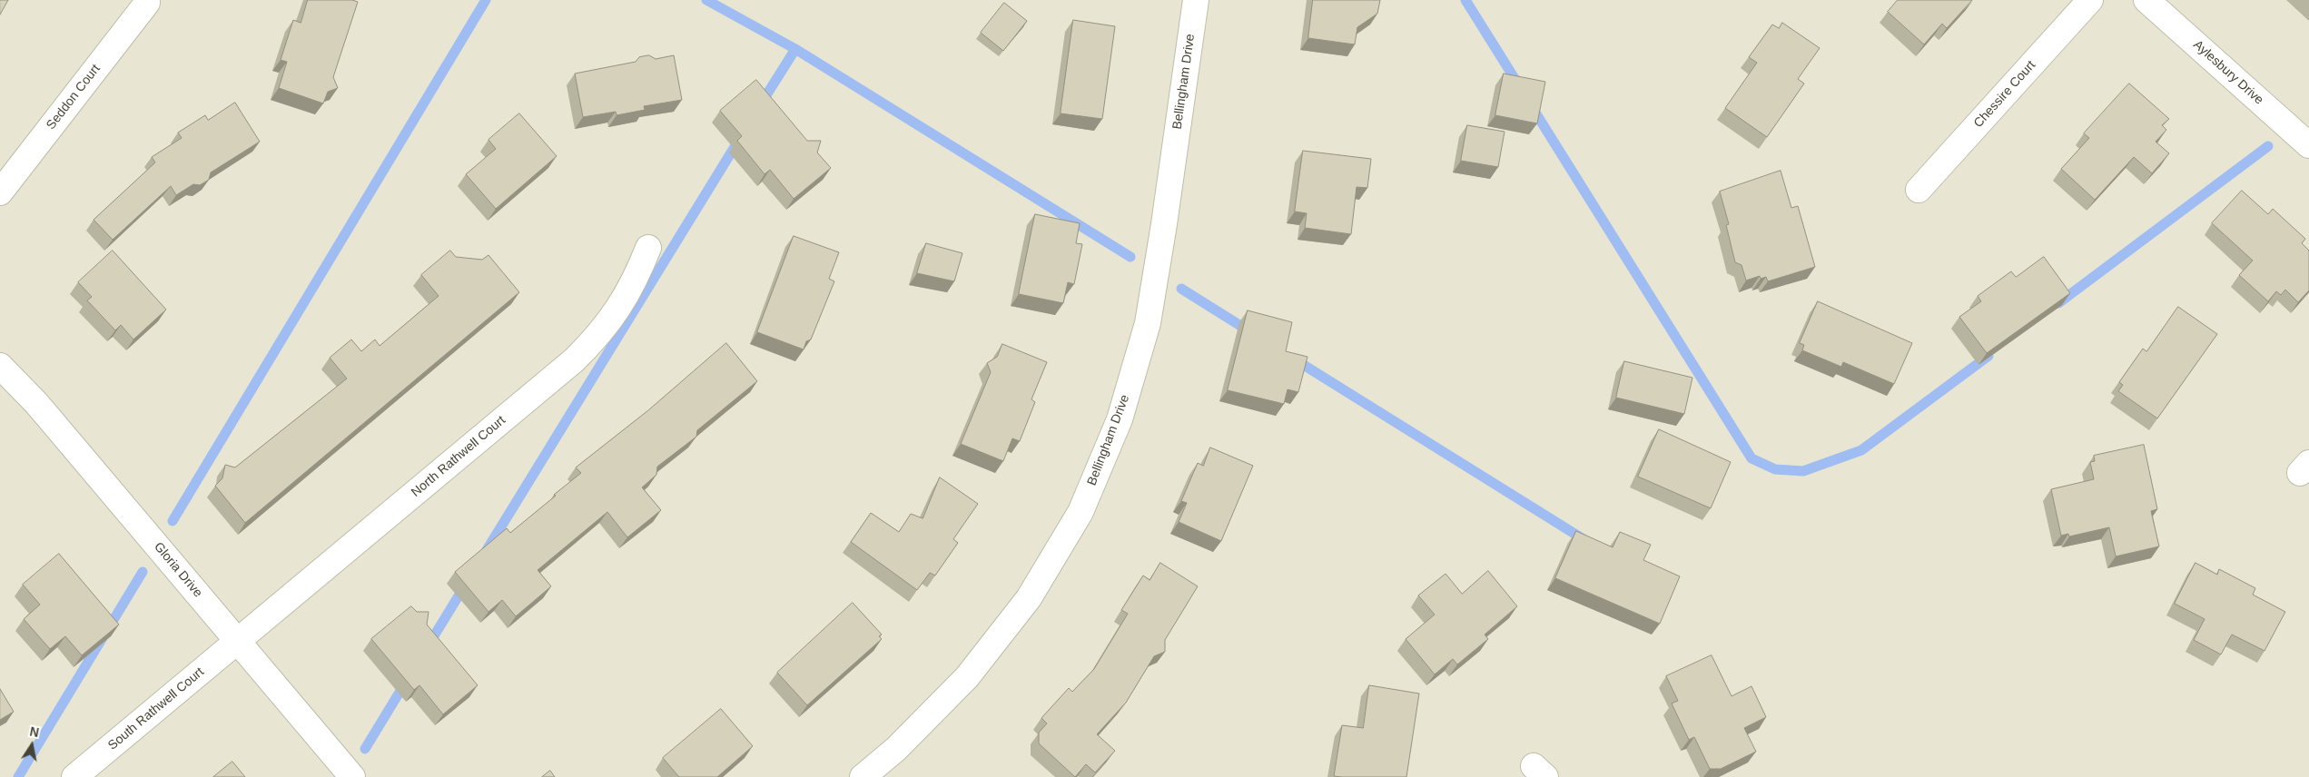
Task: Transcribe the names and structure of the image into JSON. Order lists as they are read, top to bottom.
{
  "streets": {
    "street": [
      "Aylesbury Drive",
      "Bellingham Drive",
      "Chessire Court",
      "Seddon Court",
      "North Rathwell Court",
      "Gloria Drive",
      "South Rathwell Court"
    ]
  },
  "crossings": [
    ["North Rathwell Court", "Gloria Drive"],
    ["North Rathwell Court", "South Rathwell Court"],
    ["Gloria Drive", "South Rathwell Court"]
  ],
  "north": "top"
}
